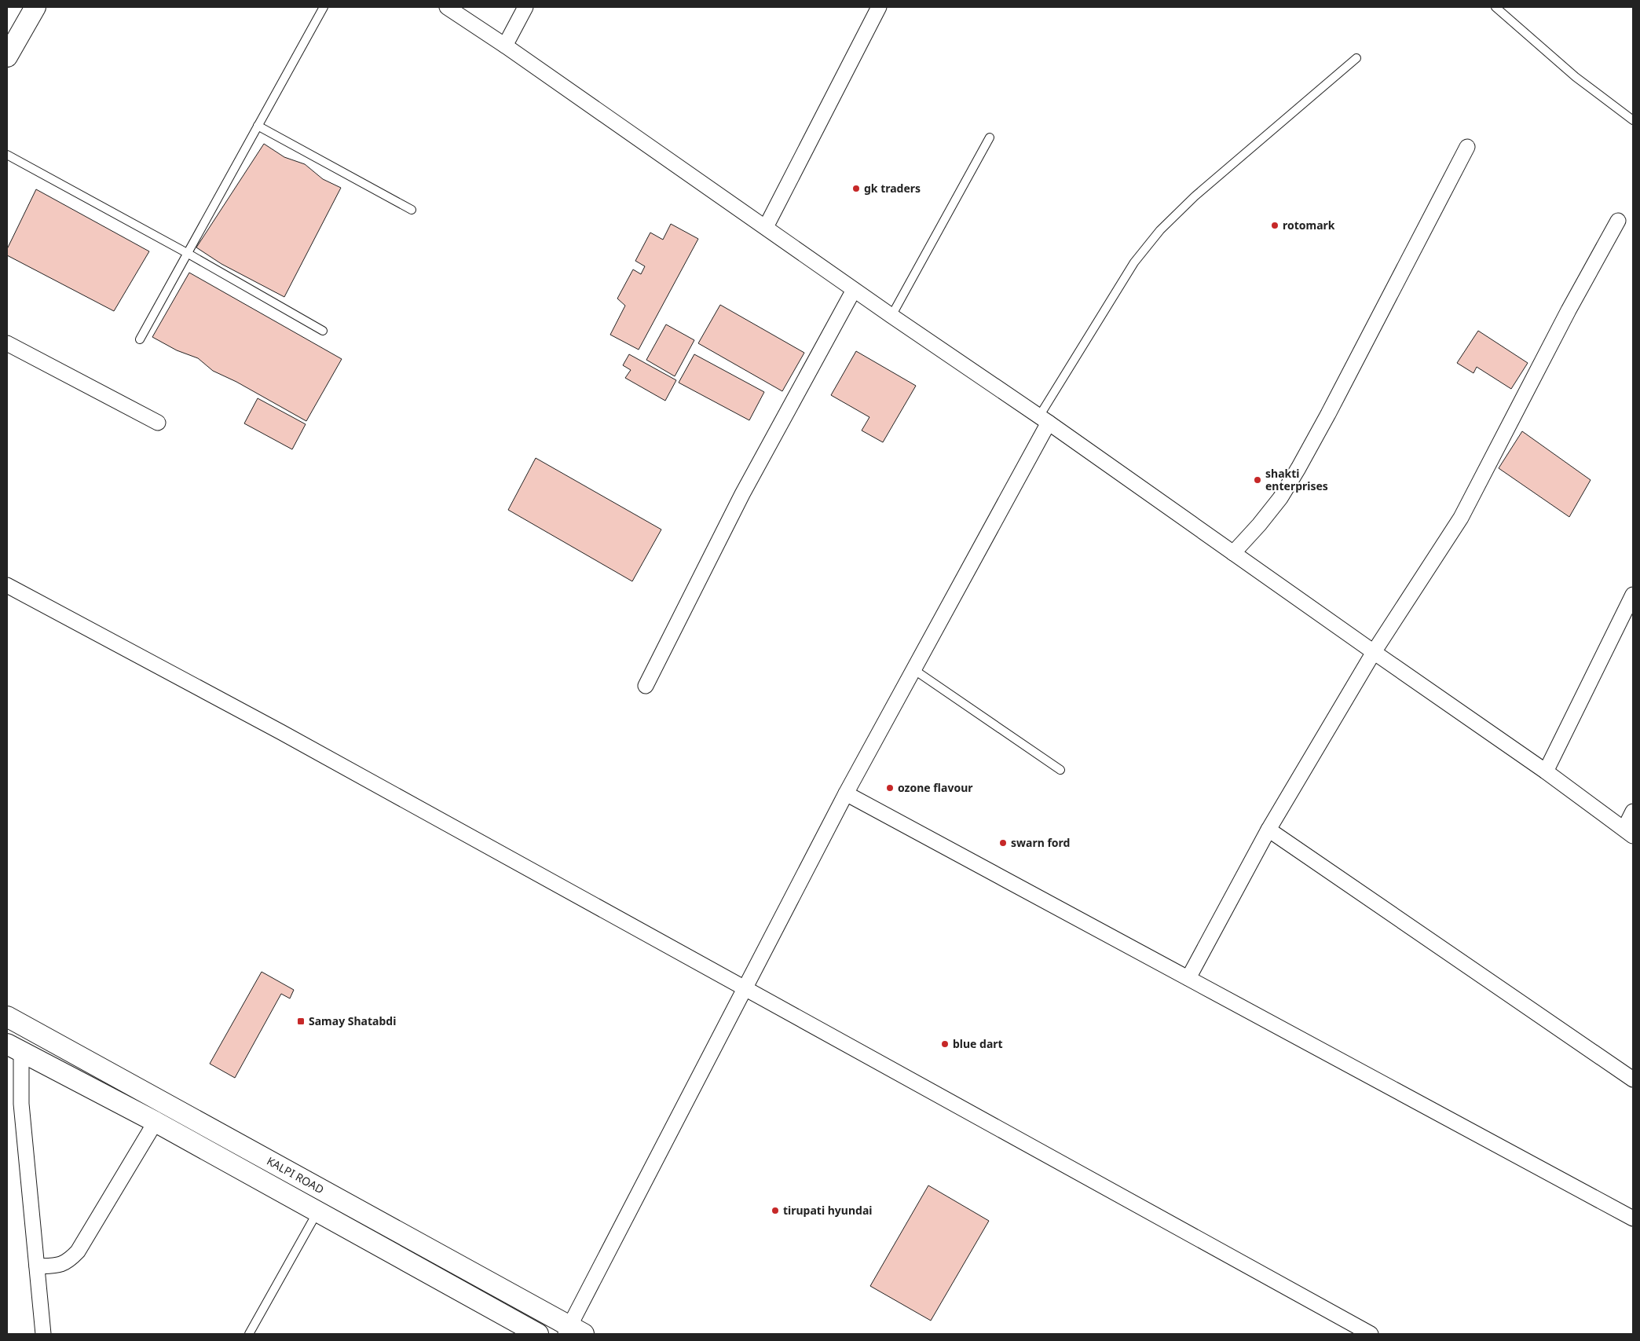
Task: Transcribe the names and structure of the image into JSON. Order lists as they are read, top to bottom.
{
  "streets": {
    "main road": ["KALPI ROAD"]
  },
  "places": {
    "other": [
      "gk traders",
      "rotomark",
      "shakti enterprises",
      "ozone flavour",
      "swarn ford",
      "blue dart",
      "tirupati hyundai"
    ],
    "transit": ["Samay Shatabdi"]
  }
}
